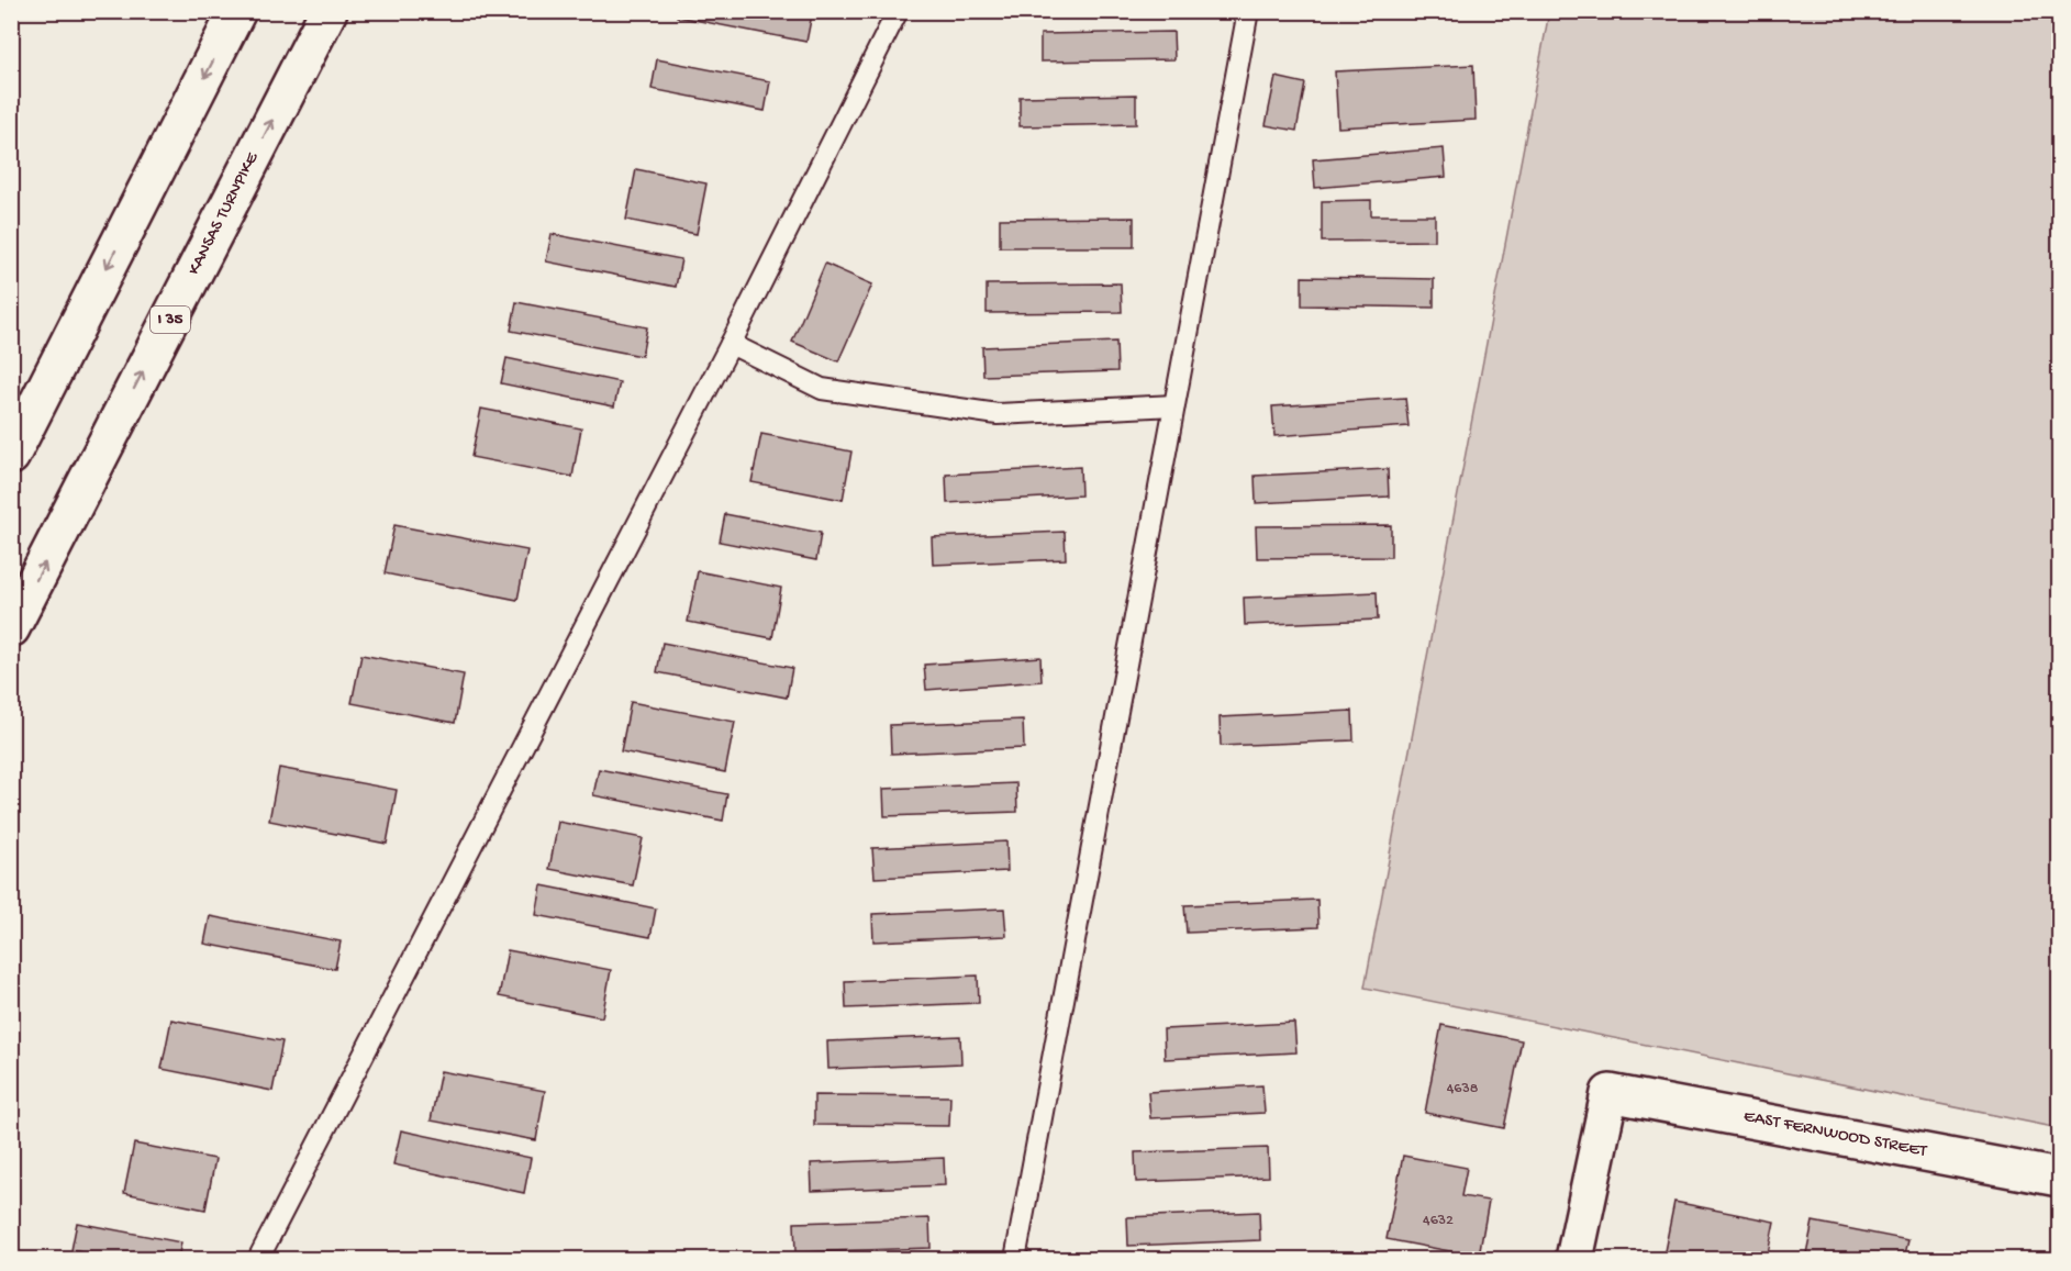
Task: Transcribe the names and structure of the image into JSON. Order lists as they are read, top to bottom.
{
  "streets": {
    "main road": ["KANSAS TURNPIKE", "I 35", "EAST FERNWOOD STREET"]
  },
  "house_numbers": ["4638", "4632"]
}
